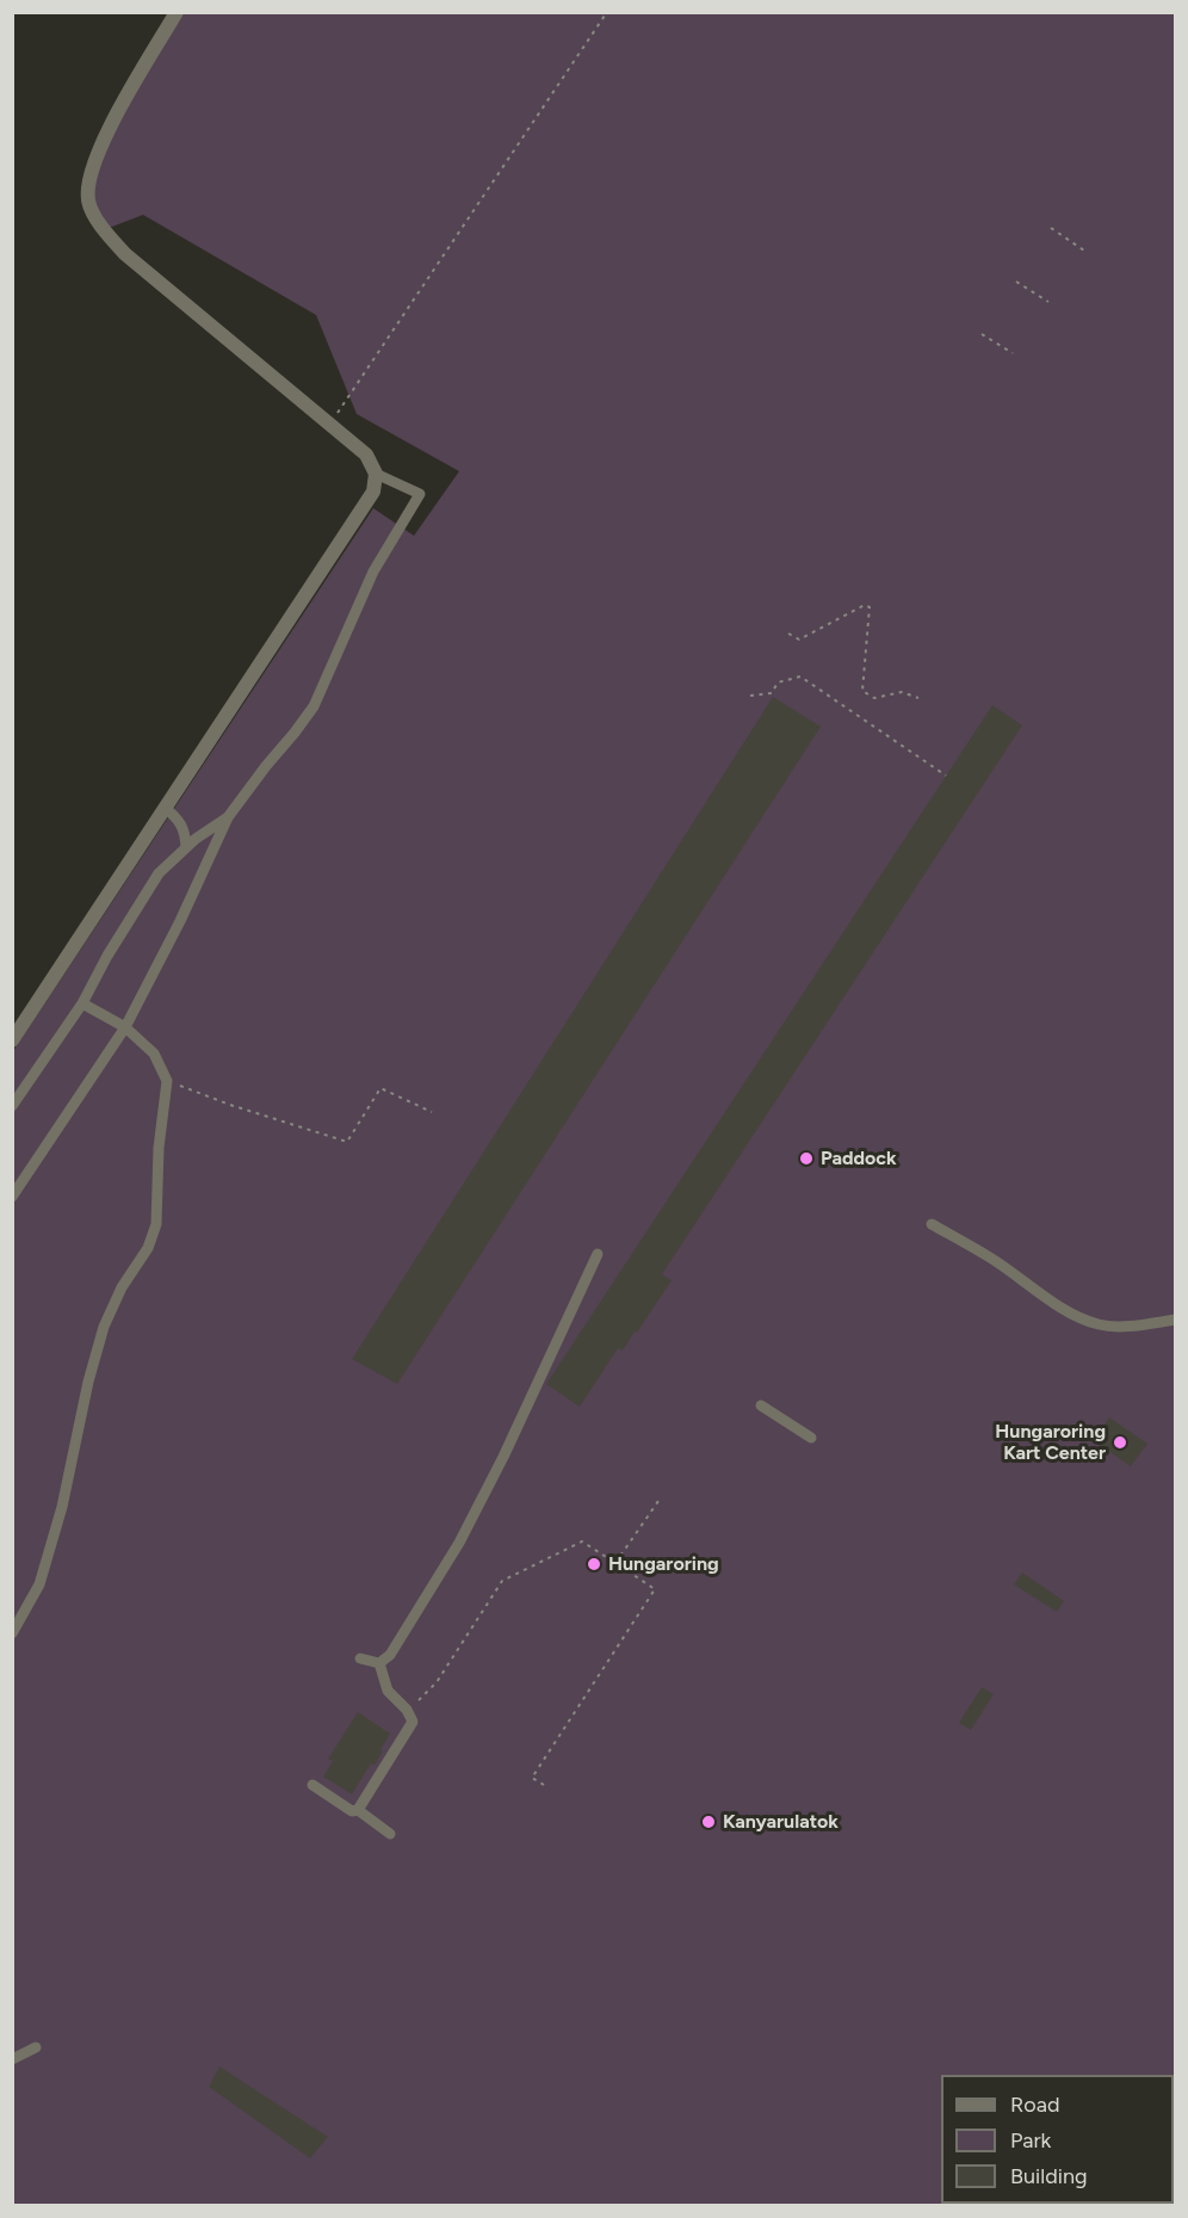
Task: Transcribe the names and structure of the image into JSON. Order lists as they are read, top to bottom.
{
  "places": [
    "Paddock",
    "Hungaroring Kart Center",
    "Hungaroring",
    "Kanyarulatok"
  ],
  "legend": ["Road", "Park", "Building"]
}
